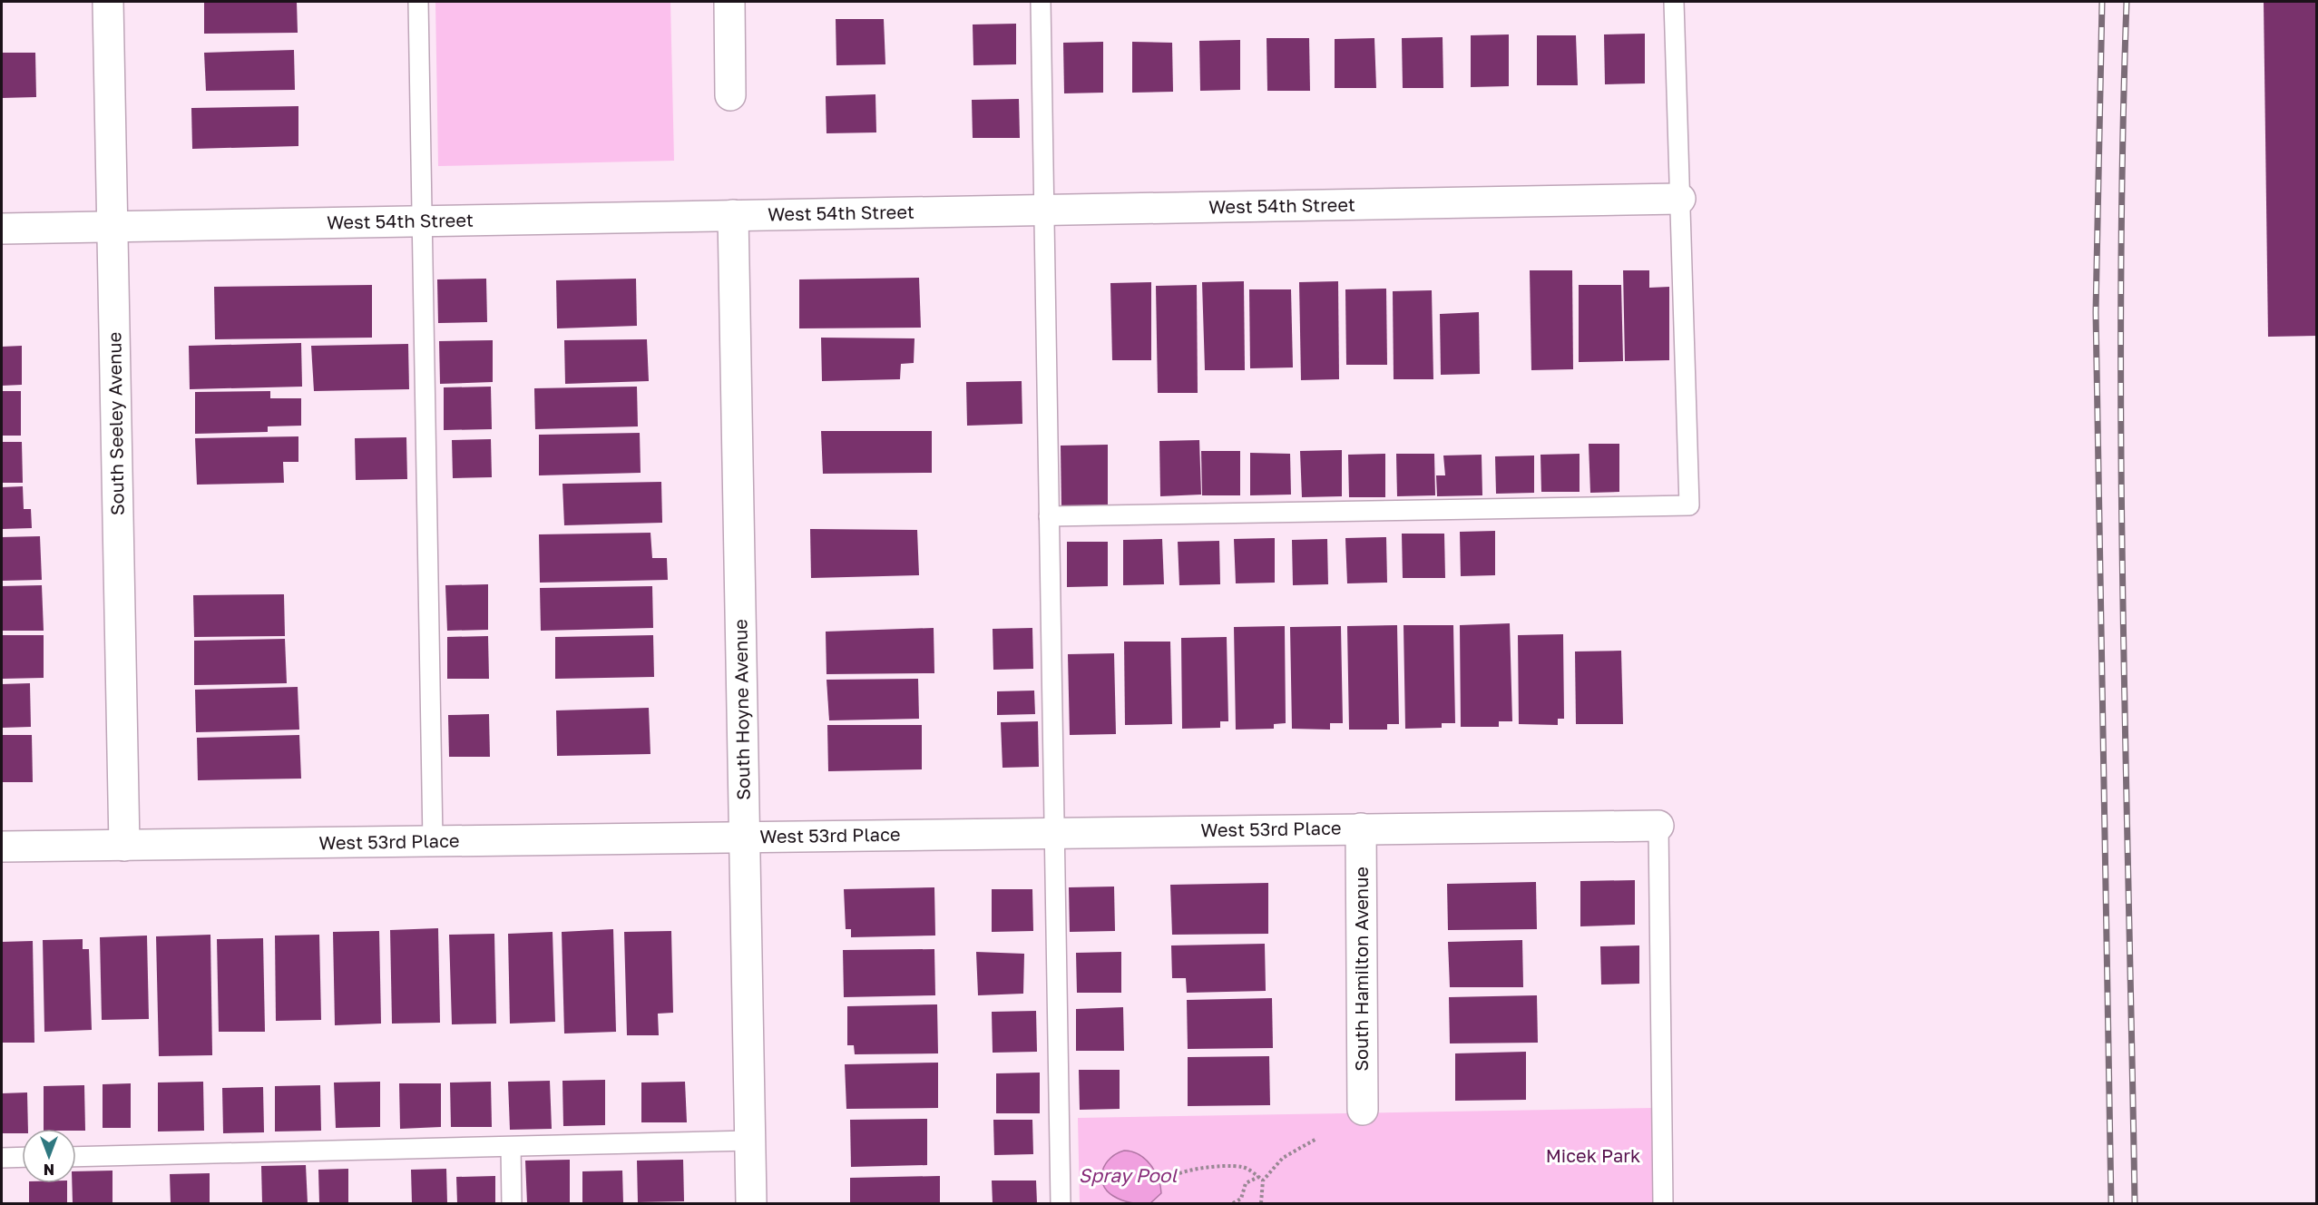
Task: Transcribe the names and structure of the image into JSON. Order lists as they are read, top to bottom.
{
  "streets": {
    "street": [
      "West 54th Street",
      "South Seeley Avenue",
      "South Hoyne Avenue",
      "West 53rd Place",
      "South Hamilton Avenue"
    ]
  },
  "crossings": [
    ["West 54th Street", "South Seeley Avenue"],
    ["West 54th Street", "South Hoyne Avenue"],
    ["South Seeley Avenue", "West 53rd Place"],
    ["South Hoyne Avenue", "West 53rd Place"],
    ["West 53rd Place", "South Hamilton Avenue"]
  ],
  "water": ["Spray Pool"],
  "parks": ["Micek Park"],
  "north": "bottom"
}
